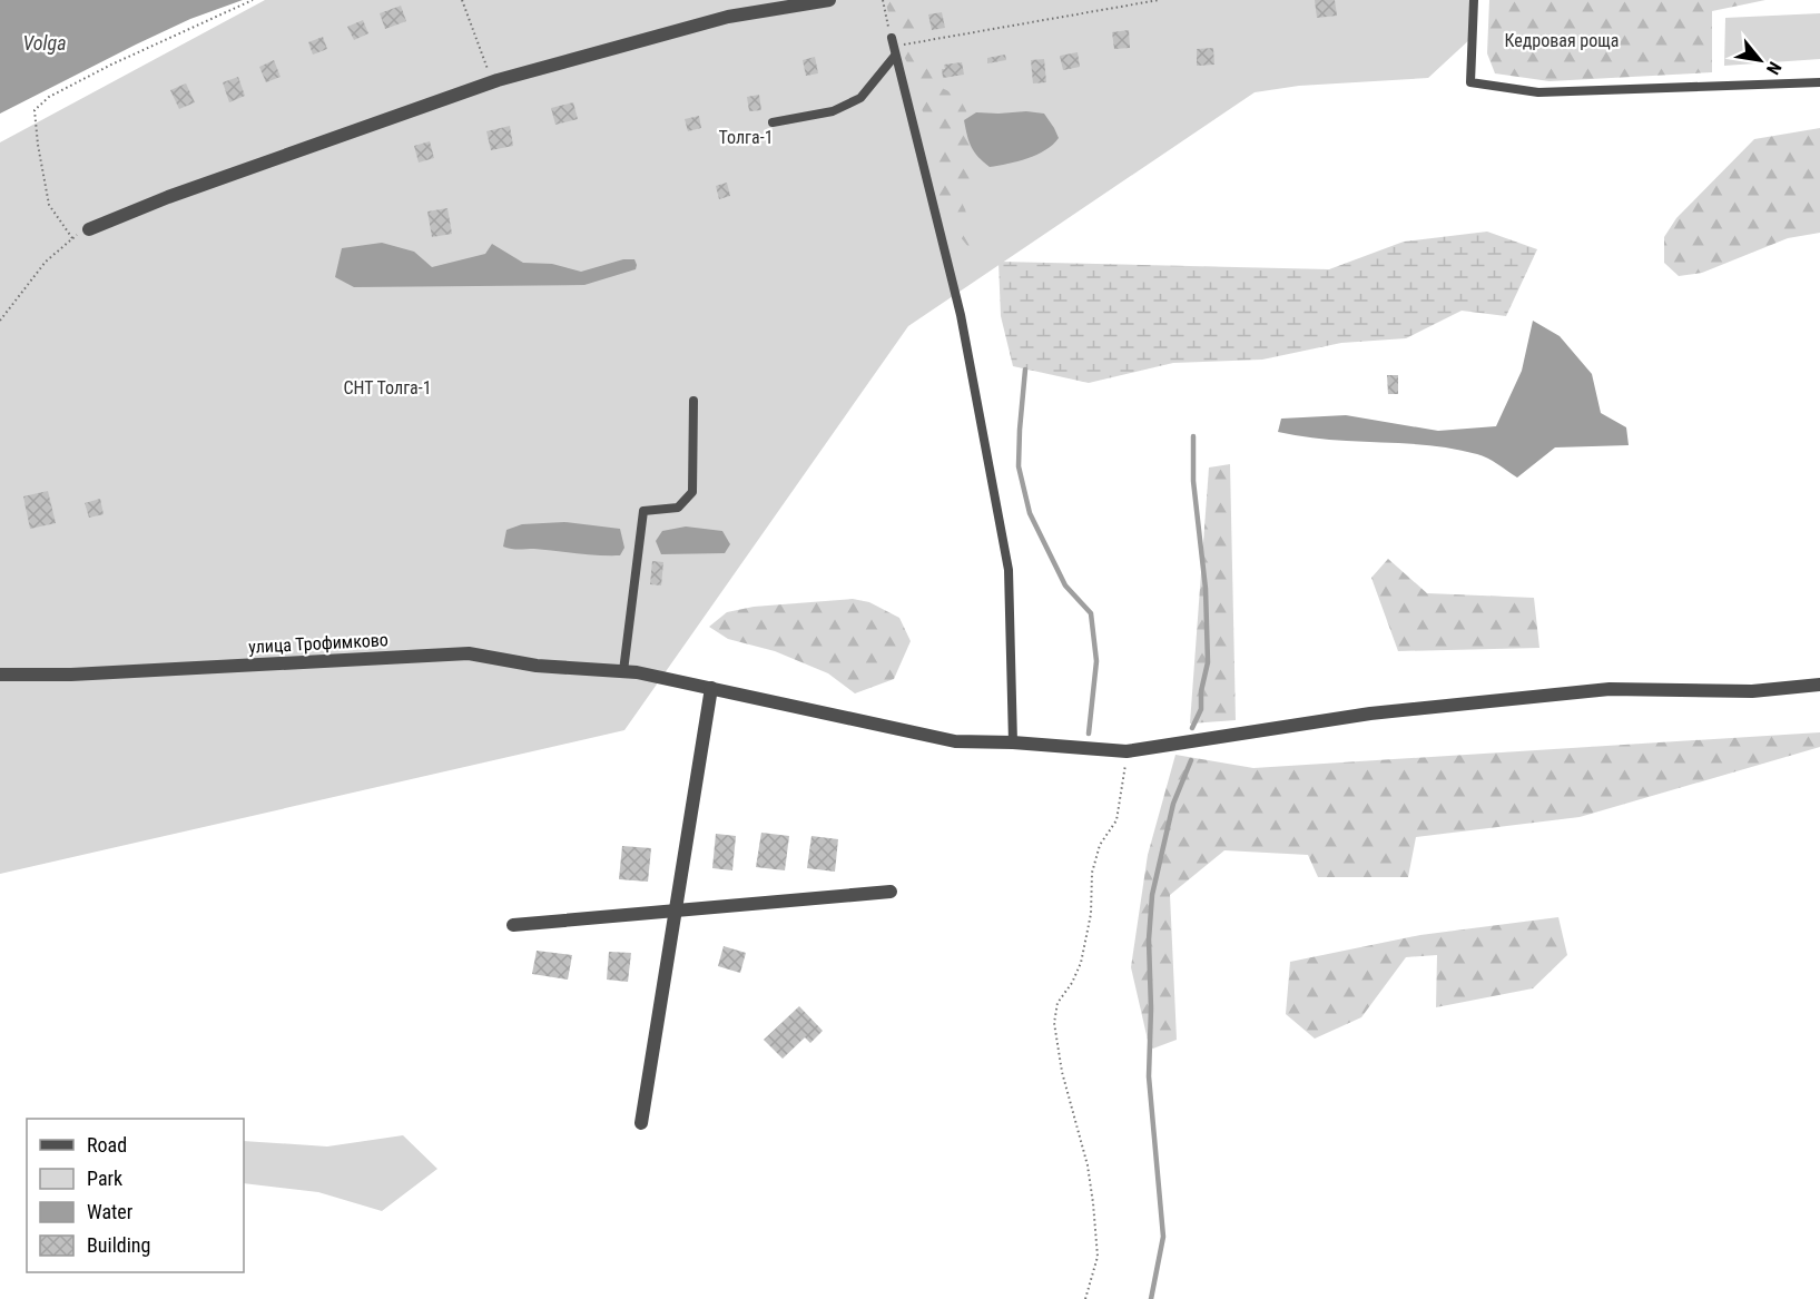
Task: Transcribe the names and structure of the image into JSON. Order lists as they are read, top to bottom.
{
  "streets": {
    "street": ["улица Трофимково"]
  },
  "water": ["Volga"],
  "parks": ["Кедровая роща", "Толга-1", "СНТ Толга-1"],
  "legend": [
    "Road",
    "Park",
    "Water",
    "Building"
  ],
  "north": "bottom right"
}
